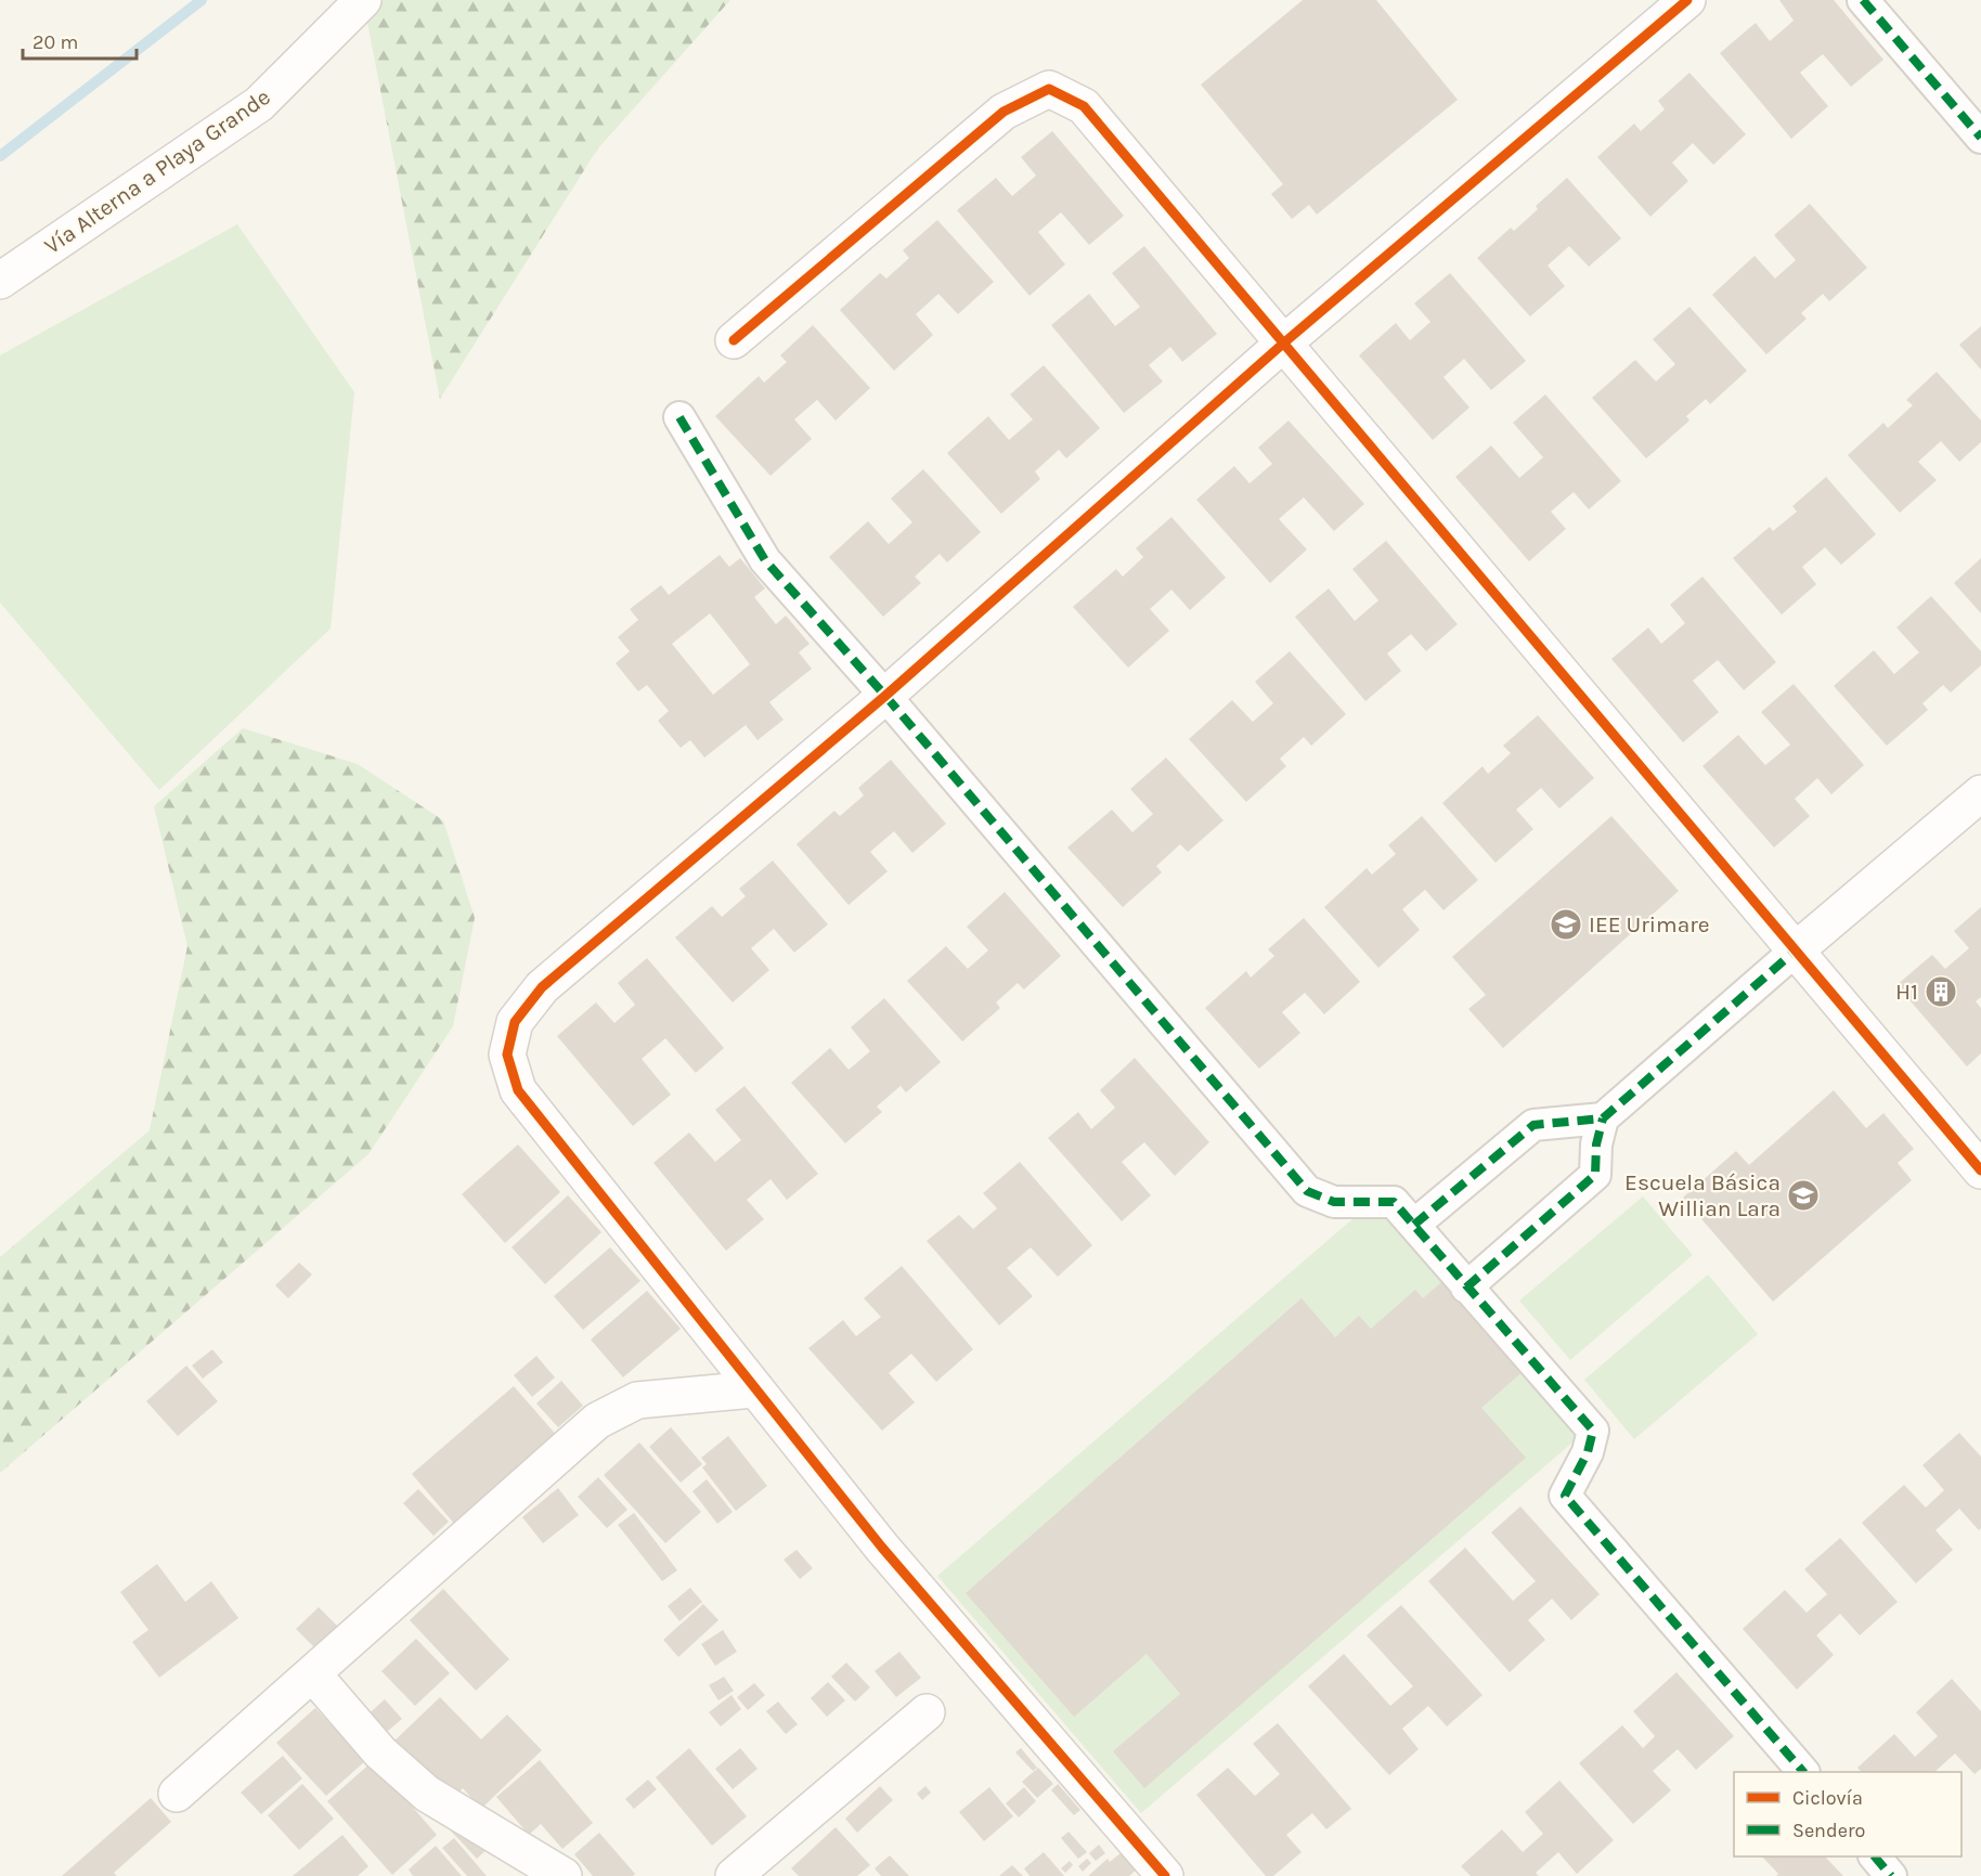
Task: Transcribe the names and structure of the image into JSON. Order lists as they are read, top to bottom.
{
  "streets": {
    "street": ["Vía Alterna a Playa Grande"]
  },
  "places": {
    "school or university": ["IEE Urimare", "Escuela Básica Willian Lara"],
    "building": ["H1"]
  },
  "legend": ["Ciclovía", "Sendero"],
  "scale_bar": "20 m"
}
